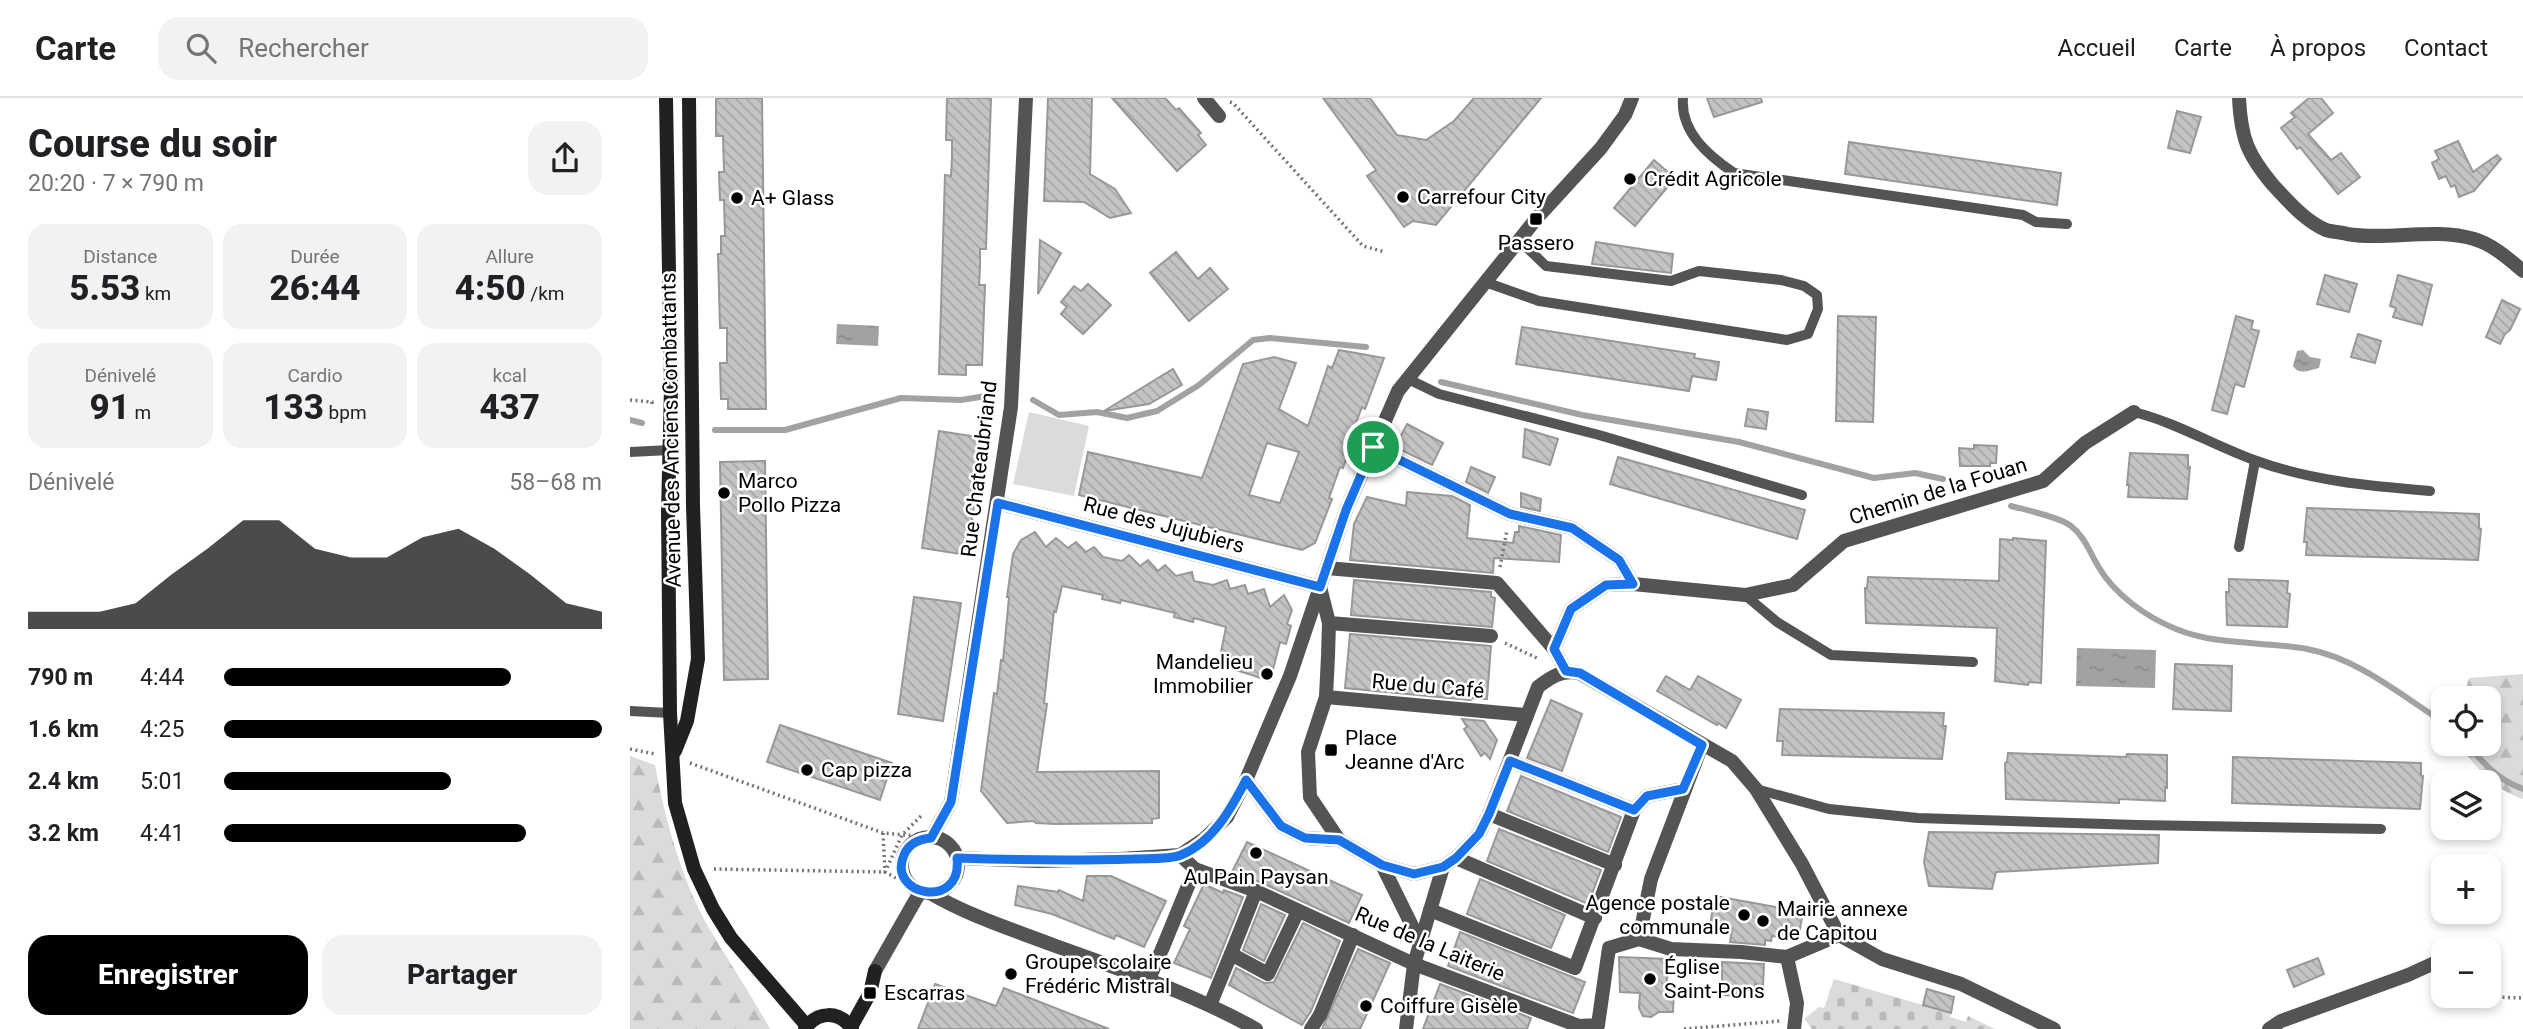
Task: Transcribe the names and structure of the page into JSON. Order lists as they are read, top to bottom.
{
  "streets": {
    "main road": ["Avenue des Anciens Combattants"],
    "street": [
      "Rue Chateaubriand",
      "Chemin de la Fouan",
      "Rue des Jujubiers",
      "Rue du Café",
      "Rue de la Laiterie"
    ]
  },
  "crossings": [
    ["Rue Chateaubriand", "Rue des Jujubiers"]
  ],
  "places": {
    "other": [
      "Crédit Agricole",
      "Carrefour City",
      "A+ Glass",
      "Marco Pollo Pizza",
      "Mandelieu Immobilier",
      "Cap pizza",
      "Au Pain Paysan",
      "Agence postale communale",
      "Mairie annexe de Capitou",
      "Groupe scolaire Frédéric Mistral",
      "Église Saint-Pons",
      "Coiffure Gisèle"
    ],
    "transit": ["Passero", "Place Jeanne d'Arc", "Escarras"]
  },
  "page": {
    "header": "Carte",
    "search": "Rechercher",
    "nav": [
      "Accueil",
      "Carte",
      "À propos",
      "Contact"
    ],
    "heading": ["Course du soir", "20:20 · 7 × 790 m"],
    "stats": [
      ["Distance", "5.53 km"],
      ["Durée", "26:44"],
      ["Allure", "4:50 /km"],
      ["Dénivelé", "91 m"],
      ["Cardio", "133 bpm"],
      ["kcal", "437"]
    ],
    "chart": ["Dénivelé", "58–68 m"],
    "list": [
      {
        "name": "790 m",
        "note": "4:44"
      },
      {
        "name": "1.6 km",
        "note": "4:25"
      },
      {
        "name": "2.4 km",
        "note": "5:01"
      },
      {
        "name": "3.2 km",
        "note": "4:41"
      }
    ],
    "map_buttons": ["+", "−"],
    "buttons": ["Enregistrer", "Partager"]
  }
}
